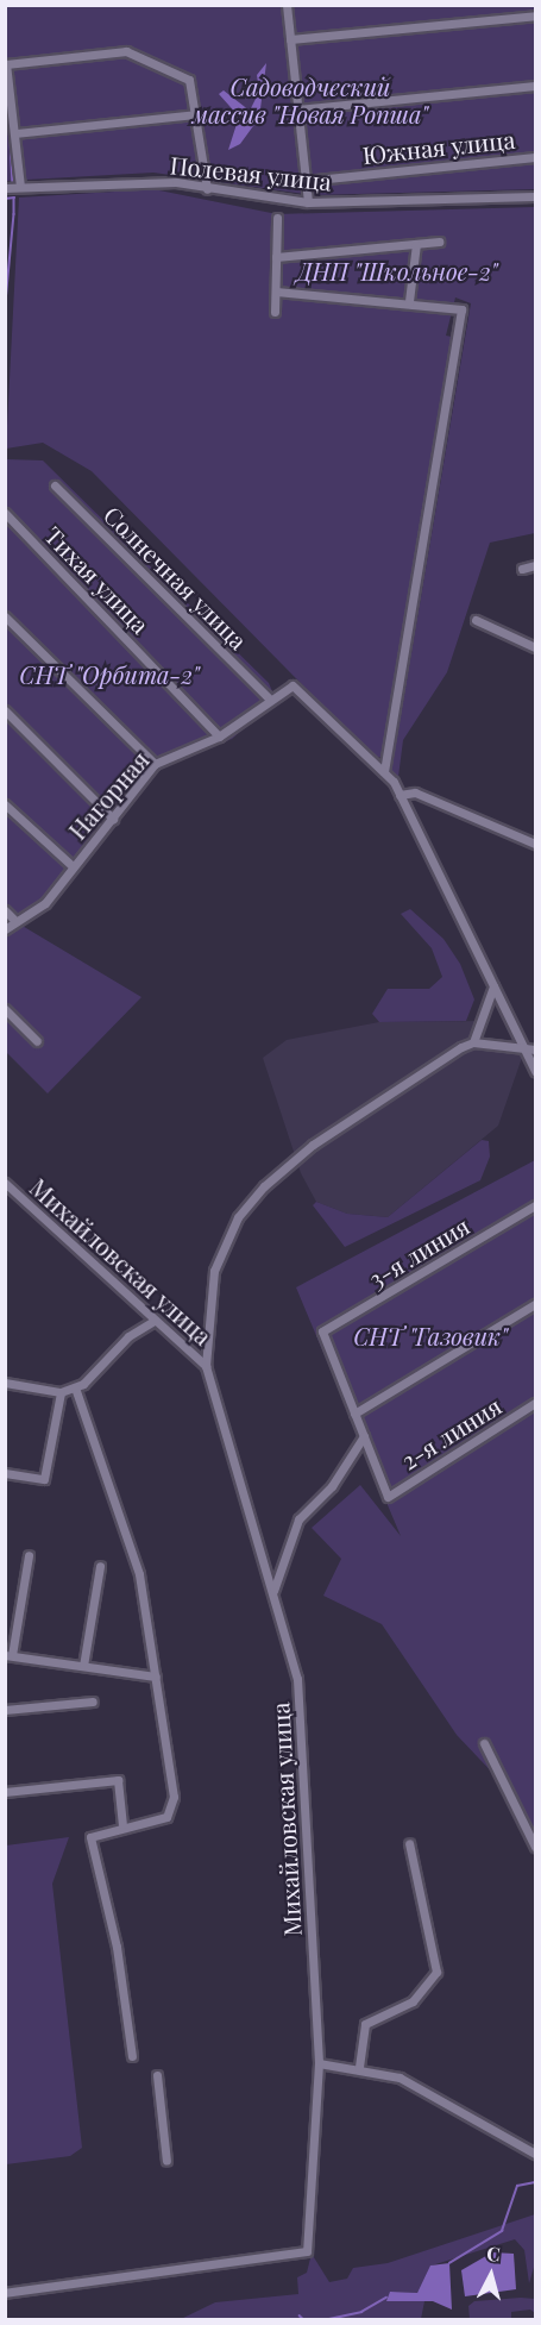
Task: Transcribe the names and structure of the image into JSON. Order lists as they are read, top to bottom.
{
  "streets": {
    "street": [
      "Южная улица",
      "Полевая улица",
      "Солнечная улица",
      "Тихая улица",
      "Нагорная",
      "3-я линия",
      "Михайловская улица",
      "2-я линия"
    ]
  },
  "crossings": [
    ["Солнечная улица", "Нагорная"],
    ["Тихая улица", "Нагорная"]
  ],
  "parks": [
    "Садоводческий массив \"Новая Ропша\"",
    "ДНП \"Школьное-2\"",
    "СНТ \"Орбита-2\"",
    "СНТ \"Газовик\""
  ],
  "north": "top"
}
